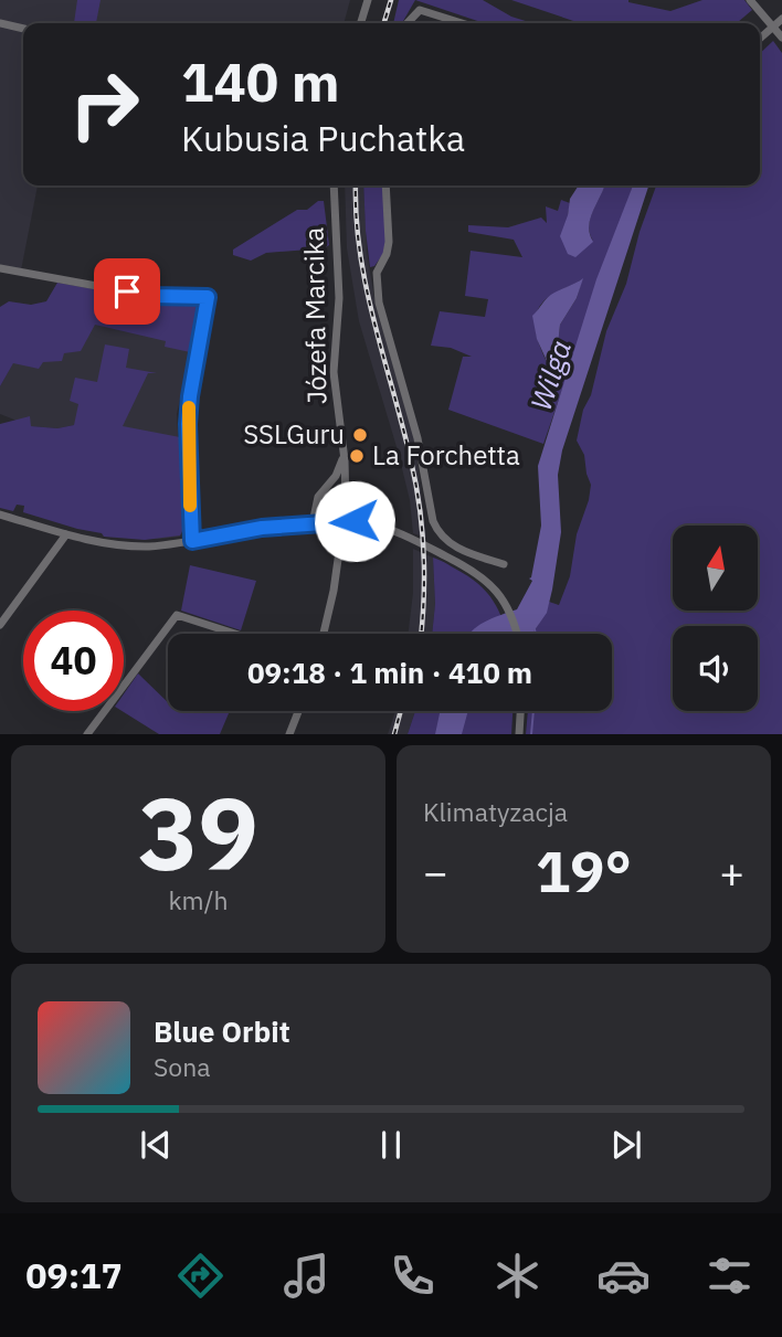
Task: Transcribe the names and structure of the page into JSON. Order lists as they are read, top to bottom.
{
  "streets": {
    "street": ["Józefa Marcika"]
  },
  "water": ["Wilga"],
  "places": ["SSLGuru", "La Forchetta"],
  "north": "top",
  "page": {
    "turn": ["140 m", "Kubusia Puchatka"],
    "limit": "40",
    "trip": "09:18 · 1 min · 410 m",
    "tile": [
      ["39", "km/h"],
      "Klimatyzacja"
    ],
    "heat": ["−", "19°", "+"],
    "song": ["Blue Orbit", "Sona"],
    "tabs": "09:17"
  }
}
